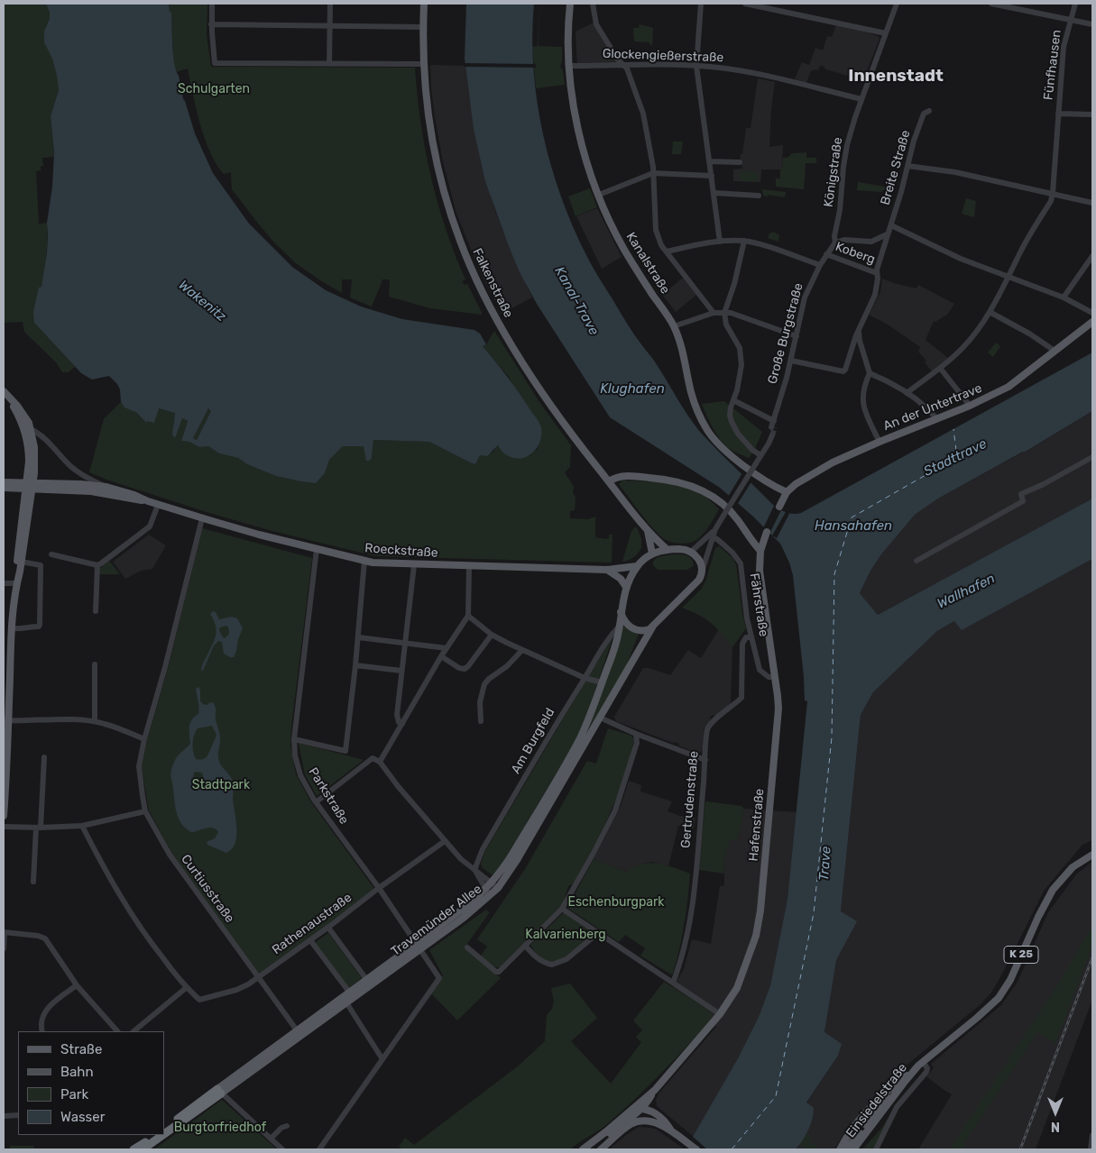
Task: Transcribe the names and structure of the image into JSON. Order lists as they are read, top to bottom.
{
  "streets": {
    "highway": ["Travemünder Allee"],
    "main road": [
      "Kanalstraße",
      "Falkenstraße",
      "An der Untertrave",
      "Roeckstraße",
      "Hafenstraße",
      "K 25",
      "Einsiedelstraße"
    ],
    "street": [
      "Glockengießerstraße",
      "Fünfhausen",
      "Breite Straße",
      "Königstraße",
      "Koberg",
      "Große Burgstraße",
      "Fährstraße",
      "Am Burgfeld",
      "Parkstraße",
      "Gertrudenstraße",
      "Curtiusstraße",
      "Rathenaustraße"
    ]
  },
  "crossings": [
    ["Glockengießerstraße", "Königstraße"],
    ["Glockengießerstraße", "Kanalstraße"],
    ["Breite Straße", "Koberg"],
    ["Königstraße", "Koberg"],
    ["Koberg", "Große Burgstraße"],
    ["Kanalstraße", "An der Untertrave"],
    ["Roeckstraße", "Parkstraße"],
    ["Roeckstraße", "Curtiusstraße"],
    ["Roeckstraße", "Travemünder Allee"],
    ["Fährstraße", "Gertrudenstraße"],
    ["Fährstraße", "Hafenstraße"],
    ["Am Burgfeld", "Travemünder Allee"],
    ["Parkstraße", "Travemünder Allee"],
    ["Parkstraße", "Rathenaustraße"],
    ["Curtiusstraße", "Travemünder Allee"],
    ["Curtiusstraße", "Rathenaustraße"]
  ],
  "districts": ["Innenstadt"],
  "water": [
    "Wakenitz",
    "Kanal-Trave",
    "Klughafen",
    "Stadttrave",
    "Hansahafen",
    "Wallhafen",
    "Trave"
  ],
  "parks": [
    "Schulgarten",
    "Stadtpark",
    "Eschenburgpark",
    "Kalvarienberg",
    "Burgtorfriedhof"
  ],
  "legend": [
    "Straße",
    "Bahn",
    "Park",
    "Wasser"
  ],
  "north": "bottom"
}
